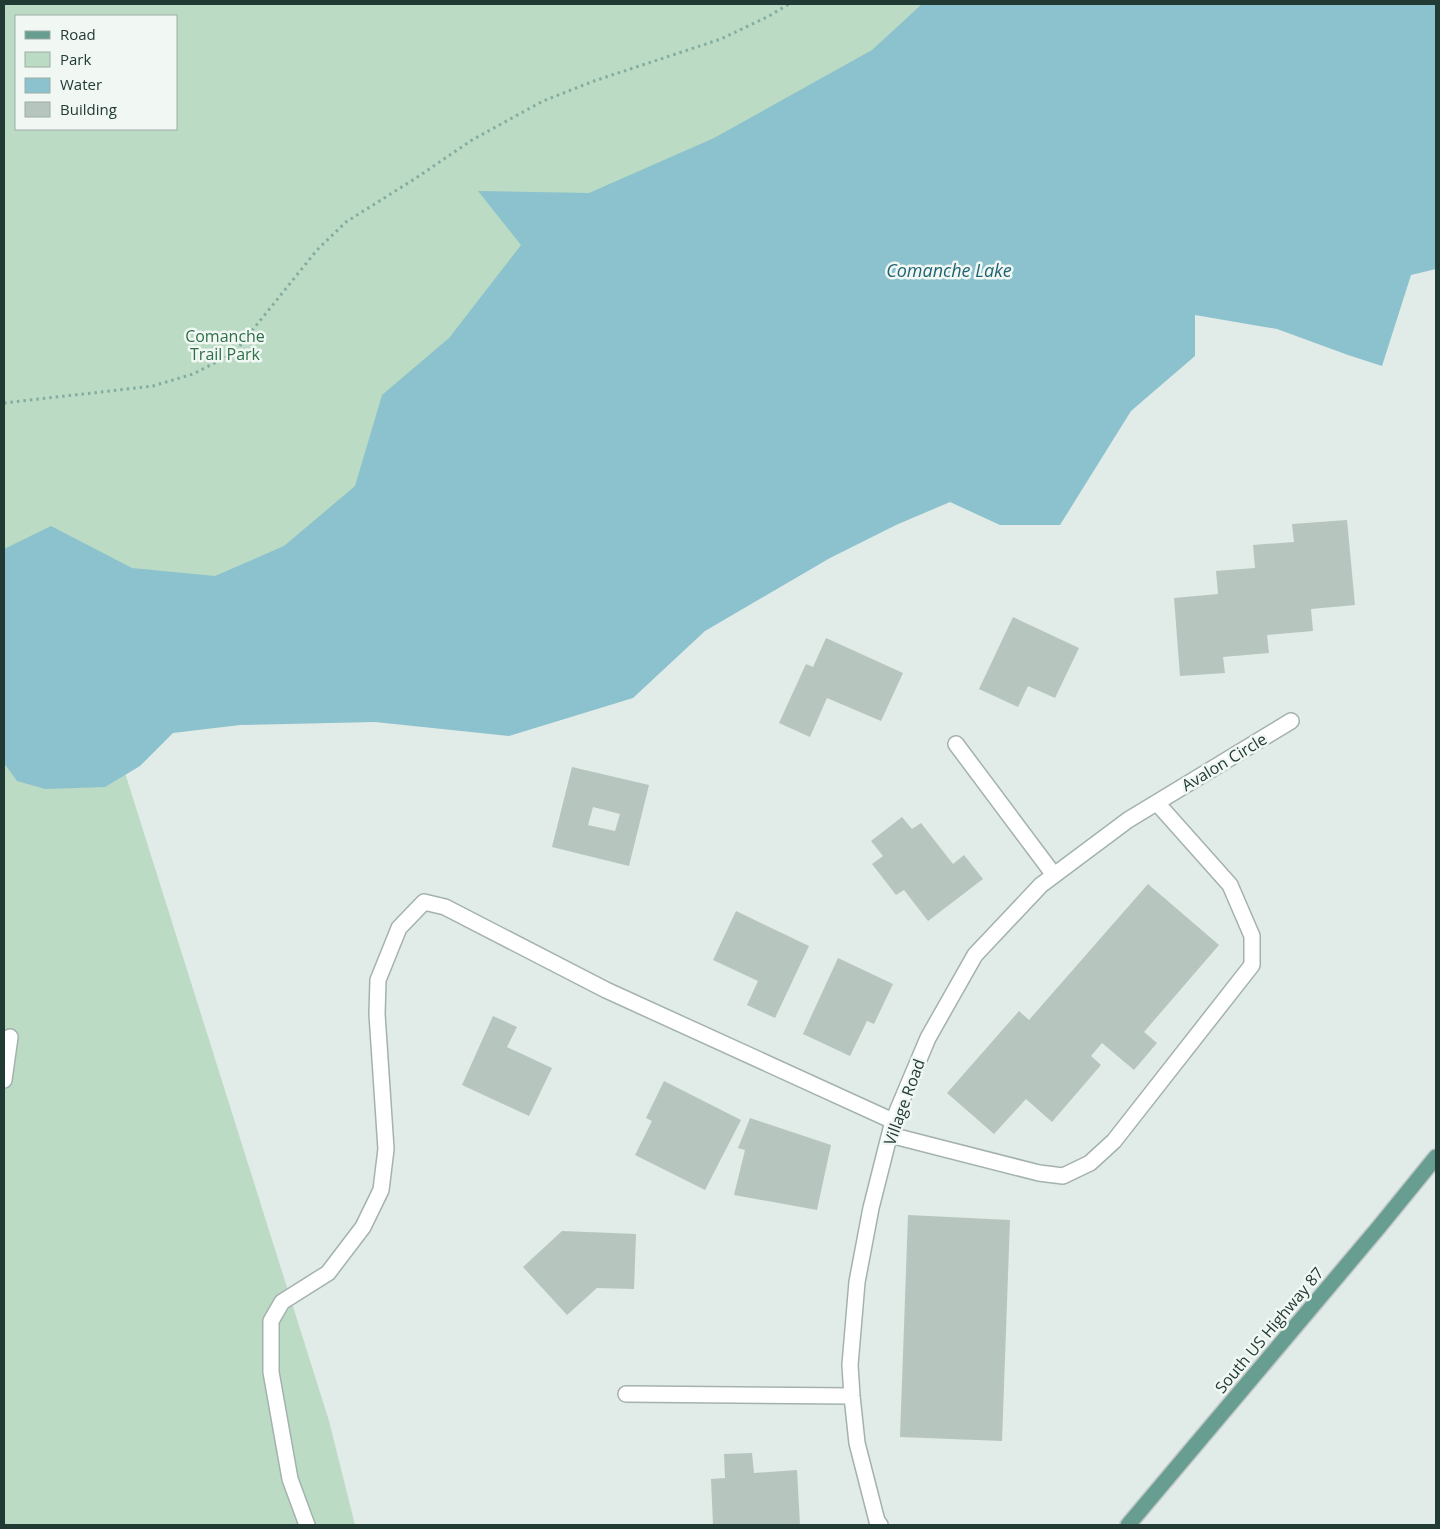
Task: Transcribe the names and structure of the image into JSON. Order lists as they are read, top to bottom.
{
  "streets": {
    "main road": ["South US Highway 87"],
    "street": ["Avalon Circle", "Village Road"]
  },
  "crossings": [
    ["Avalon Circle", "Village Road"]
  ],
  "water": ["Comanche Lake"],
  "parks": ["Comanche Trail Park"],
  "legend": [
    "Road",
    "Park",
    "Water",
    "Building"
  ]
}
